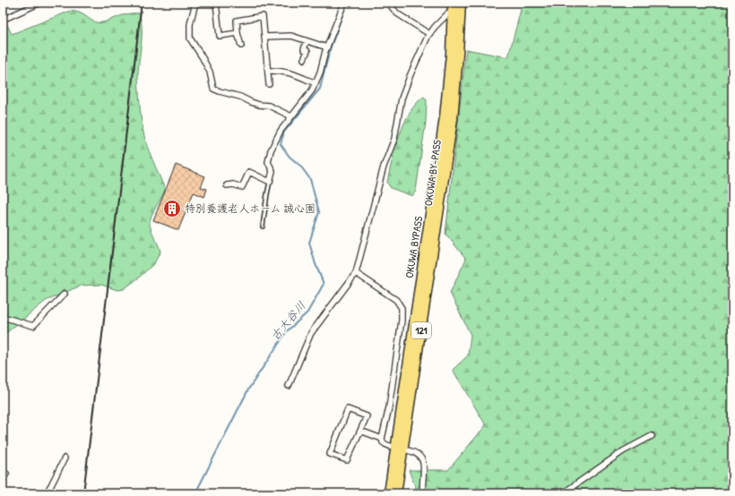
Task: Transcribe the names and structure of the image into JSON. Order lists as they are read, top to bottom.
{
  "streets": {
    "highway": ["OKUWA BYPASS", "121"]
  },
  "crossings": [
    ["OKUWA BYPASS", "121"]
  ],
  "water": ["古大谷川"],
  "places": {
    "building": ["特別養護老人ホーム 誠心園"]
  }
}
